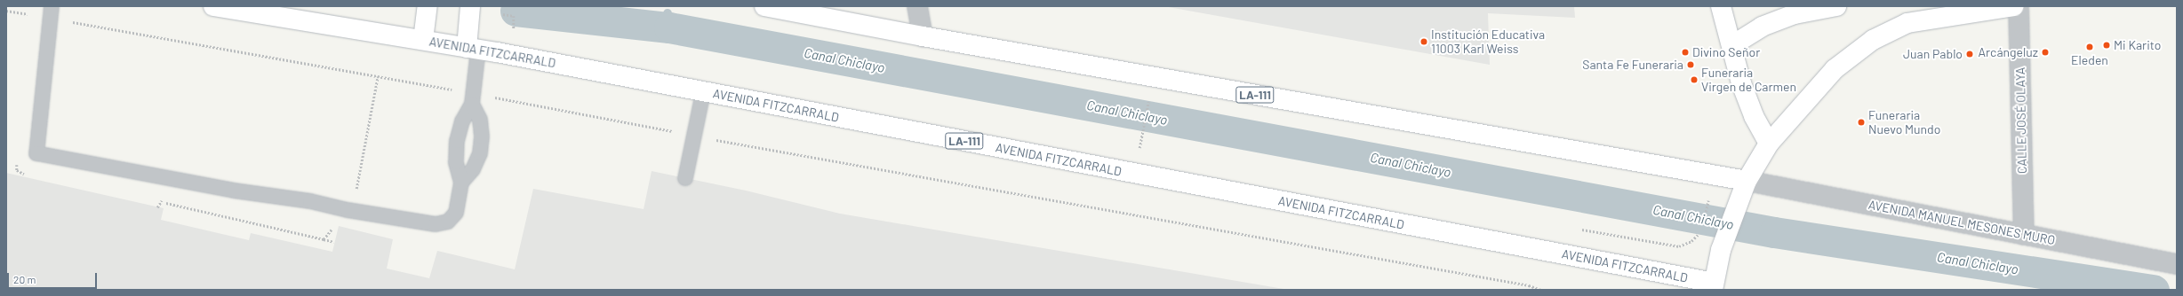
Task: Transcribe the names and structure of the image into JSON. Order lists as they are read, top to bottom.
{
  "streets": {
    "main road": ["AVENIDA FITZCARRALD", "LA-111"],
    "street": ["CALLE JOSÉ OLAYA", "AVENIDA MANUEL MESONES MURO"]
  },
  "crossings": [
    ["AVENIDA FITZCARRALD", "LA-111"],
    ["LA-111", "AVENIDA MANUEL MESONES MURO"],
    ["CALLE JOSÉ OLAYA", "AVENIDA MANUEL MESONES MURO"]
  ],
  "water": ["Canal Chiclayo"],
  "places": [
    "Institución Educativa 11003 Karl Weiss",
    "Mi Karito",
    "Eleden",
    "Divino Señor",
    "Arcángeluz",
    "Juan Pablo",
    "Santa Fe Funeraria",
    "Funeraria Virgen de Carmen",
    "Funeraria Nuevo Mundo"
  ],
  "scale_bar": "20 m"
}
